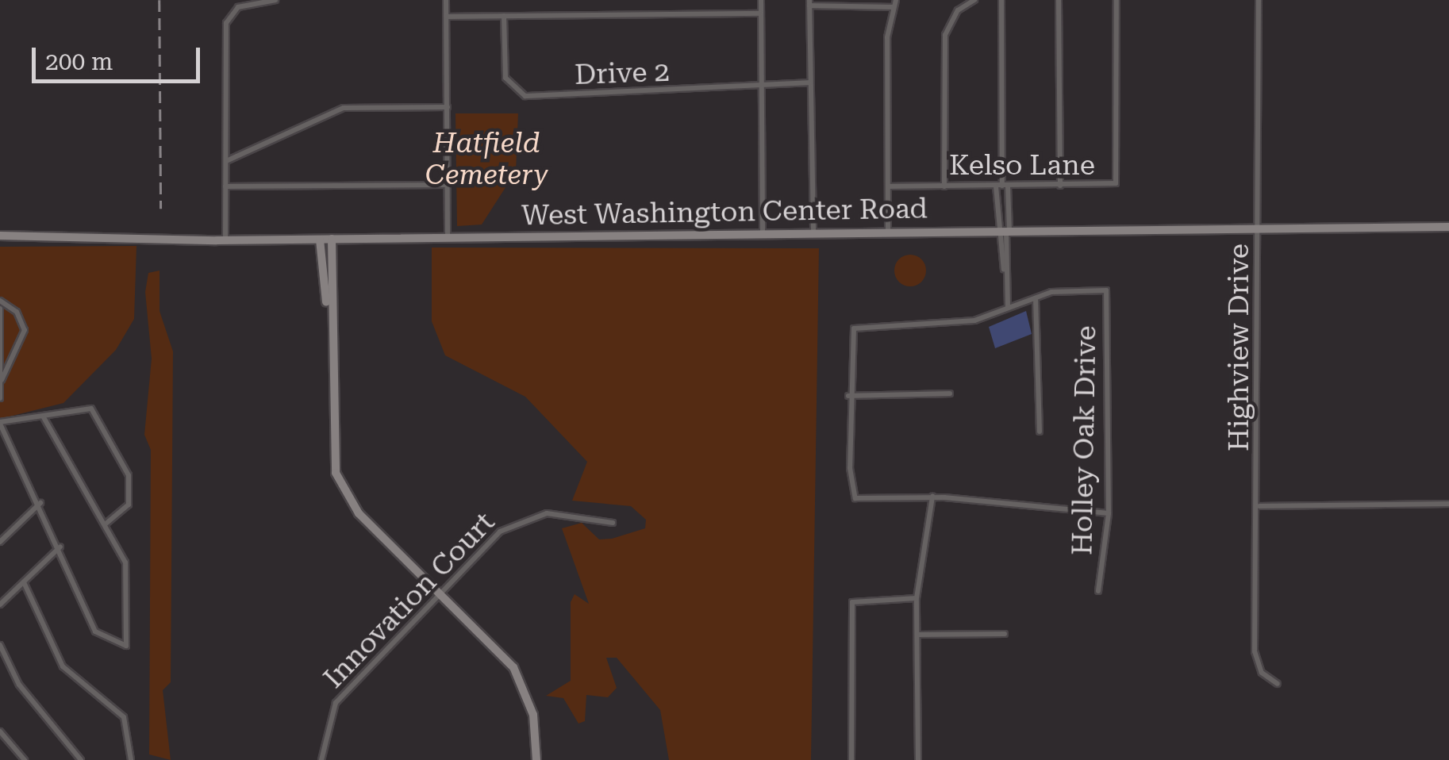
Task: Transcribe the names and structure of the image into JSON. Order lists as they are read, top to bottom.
{
  "streets": {
    "main road": ["West Washington Center Road"],
    "street": [
      "Drive 2",
      "Kelso Lane",
      "Highview Drive",
      "Holley Oak Drive",
      "Innovation Court"
    ]
  },
  "crossings": [
    ["West Washington Center Road", "Highview Drive"]
  ],
  "parks": ["Hatfield Cemetery"],
  "scale_bar": "200 m"
}
